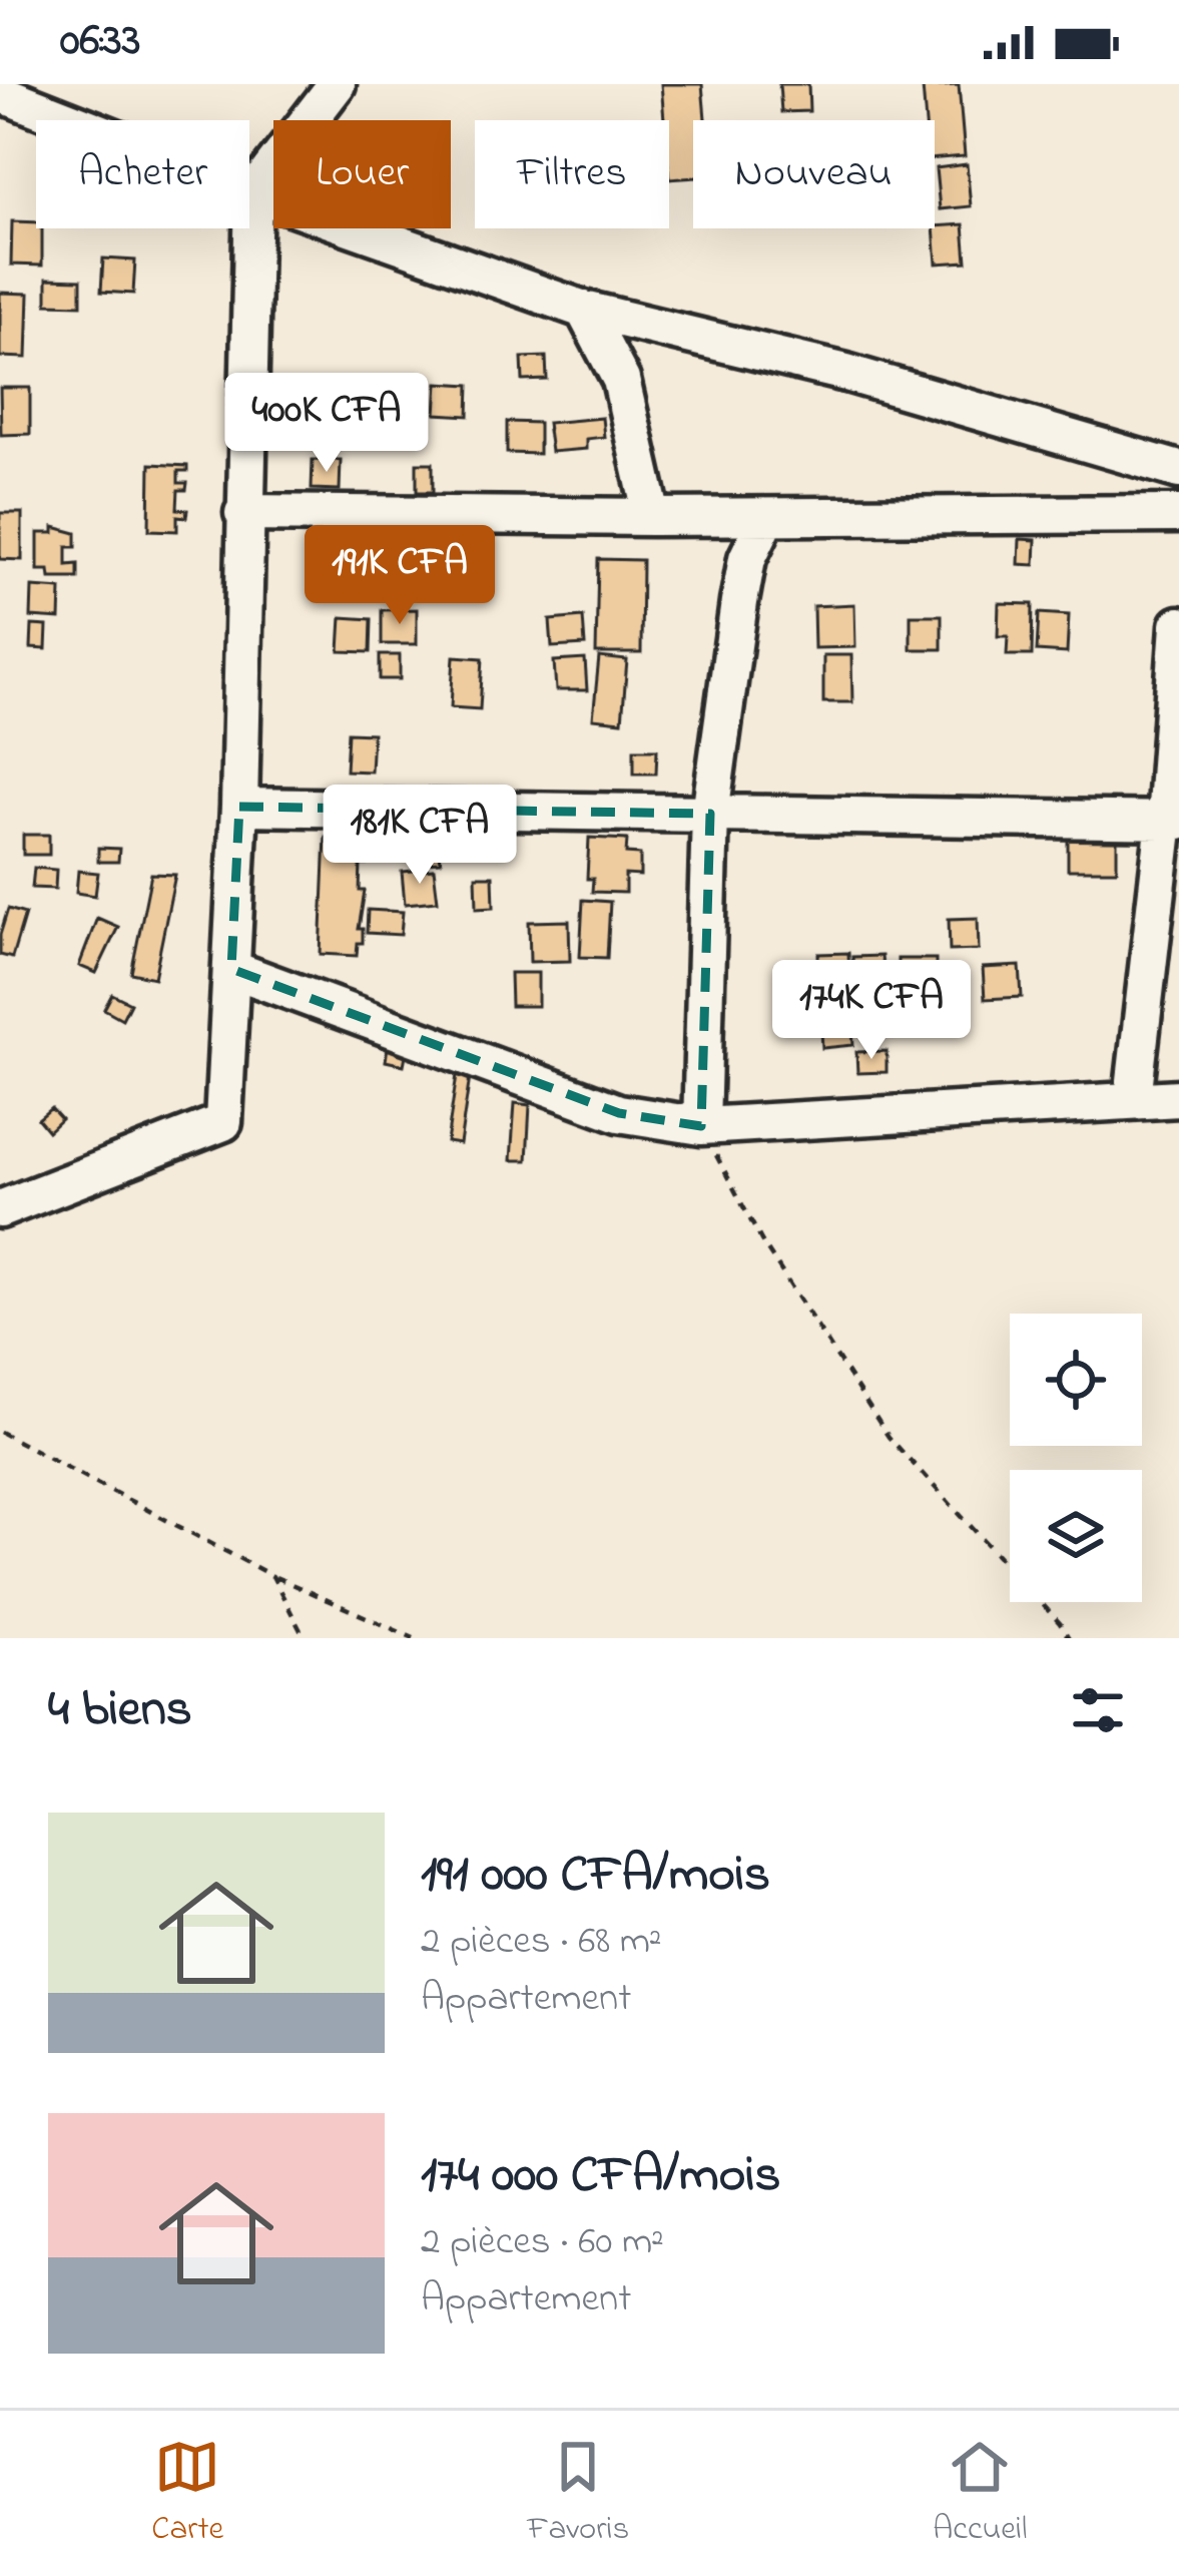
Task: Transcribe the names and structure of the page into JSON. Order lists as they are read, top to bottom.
{
  "page": {
    "status": "06:33",
    "chip": [
      "Acheter",
      "Louer",
      "Filtres",
      "Nouveau"
    ],
    "price": [
      "400K CFA",
      "191K CFA",
      "181K CFA",
      "174K CFA"
    ],
    "heading": "4 biens",
    "list": [
      {
        "name": "191 000 CFA/mois",
        "note": "2 pièces · 68 m² · Appartement"
      },
      {
        "name": "174 000 CFA/mois",
        "note": "2 pièces · 60 m² · Appartement"
      }
    ],
    "tabs": ["Carte", "Favoris", "Accueil"]
  }
}
